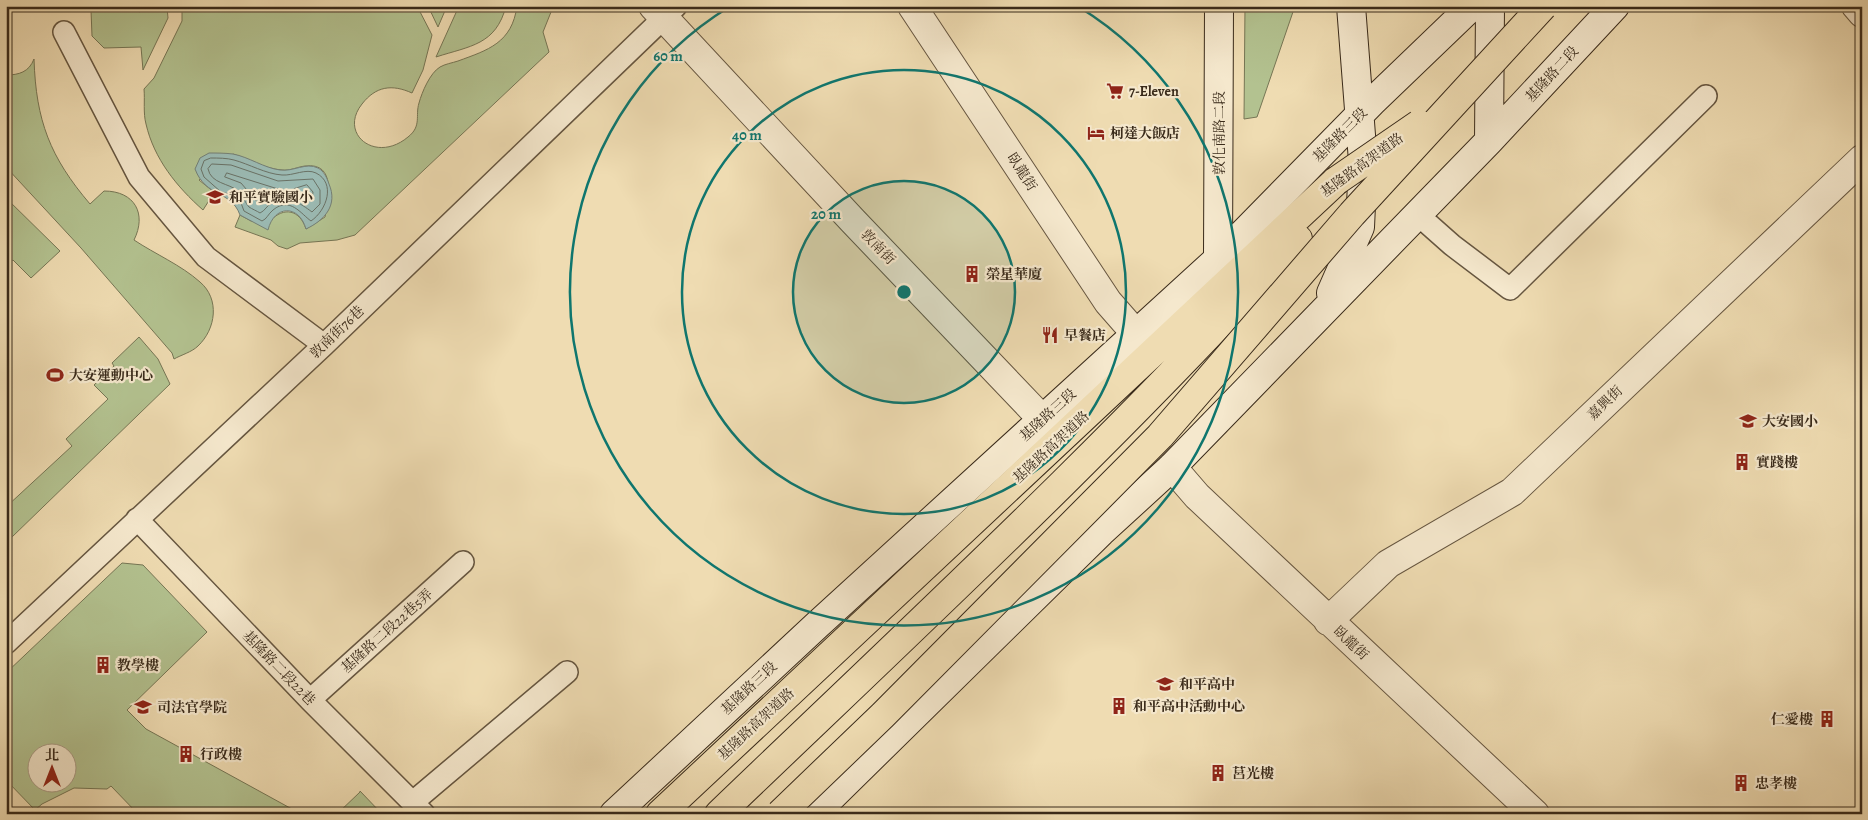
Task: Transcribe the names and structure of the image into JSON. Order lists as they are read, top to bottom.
{
  "streets": {
    "highway": ["基隆路高架道路"],
    "main road": [
      "基隆路二段",
      "敦化南路二段",
      "基隆路三段",
      "臥龍街",
      "敦南街",
      "嘉興街"
    ],
    "lane": ["敦南街76巷", "基隆路二段22巷5弄", "基隆路二段22巷"]
  },
  "crossings": [
    ["敦化南路二段", "基隆路三段"],
    ["基隆路三段", "臥龍街"],
    ["基隆路三段", "敦南街"],
    ["臥龍街", "嘉興街"],
    ["敦南街", "敦南街76巷"],
    ["敦南街76巷", "基隆路二段22巷"],
    ["基隆路二段22巷5弄", "基隆路二段22巷"]
  ],
  "places": {
    "supermarket": ["7-Eleven"],
    "hotel": ["柯達大飯店"],
    "school or university": [
      "和平實驗國小",
      "大安國小",
      "和平高中",
      "司法官學院"
    ],
    "building": [
      "榮星華廈",
      "實踐樓",
      "教學樓",
      "和平高中活動中心",
      "仁愛樓",
      "行政樓",
      "莒光樓",
      "忠孝樓"
    ],
    "restaurant": ["早餐店"],
    "sports": ["大安運動中心"]
  },
  "north": "top",
  "rings": ["60 m", "40 m", "20 m"]
}
